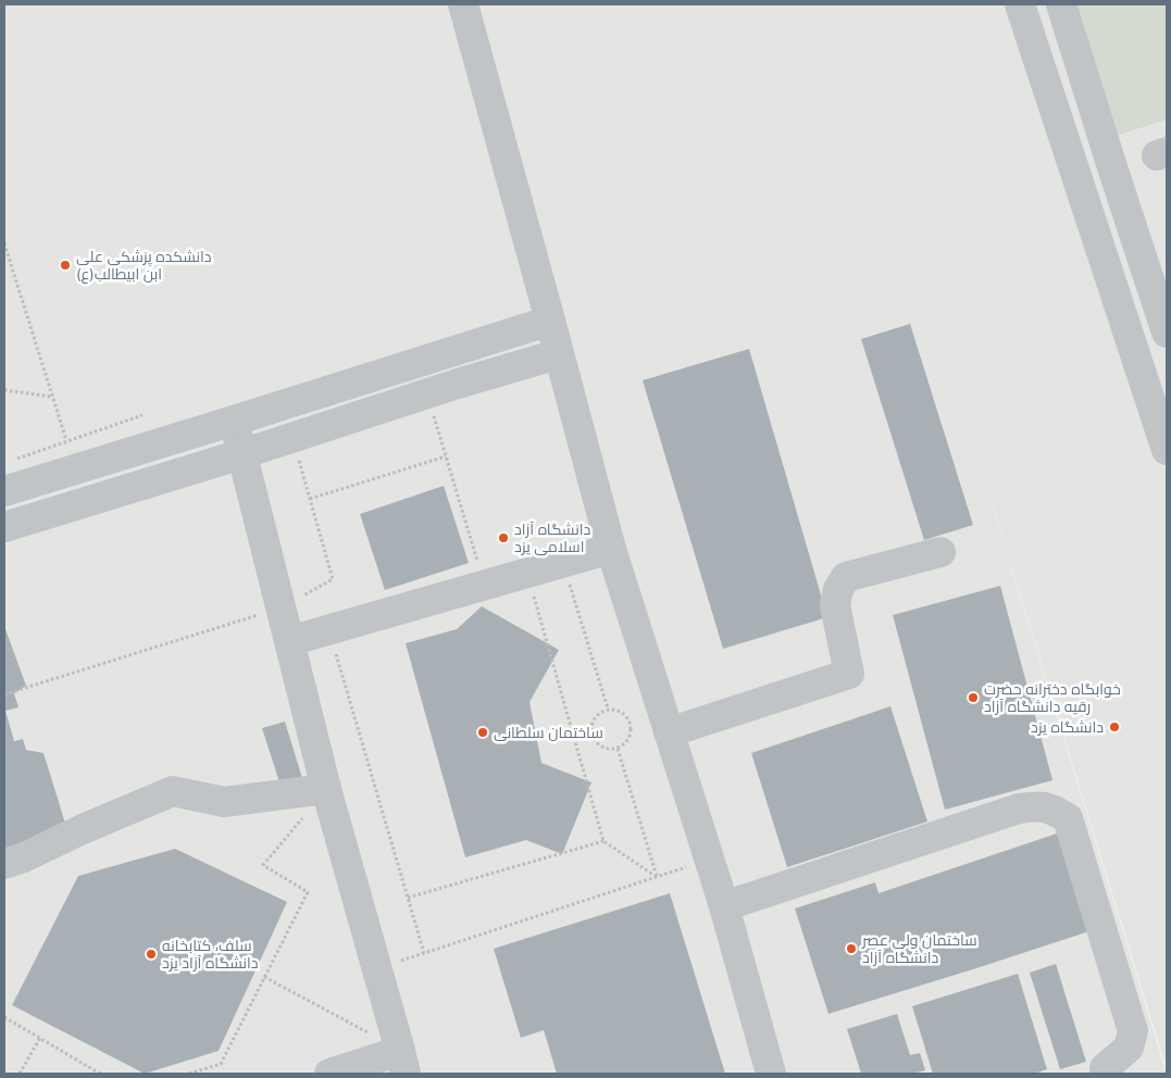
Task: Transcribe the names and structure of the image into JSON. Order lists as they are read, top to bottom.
{
  "places": [
    "دانشکده پزشکی علی ابن ابیطالب(ع)",
    "دانشگاه آزاد اسلامی یزد",
    "خوابگاه دخترانه حضرت رقیه دانشگاه آزاد",
    "دانشگاه یزد",
    "ساختمان سلطانی",
    "ساختمان ولی عصر دانشگاه آزاد",
    "سلف، کتابخانه دانشگاه آزاد یزد"
  ]
}
